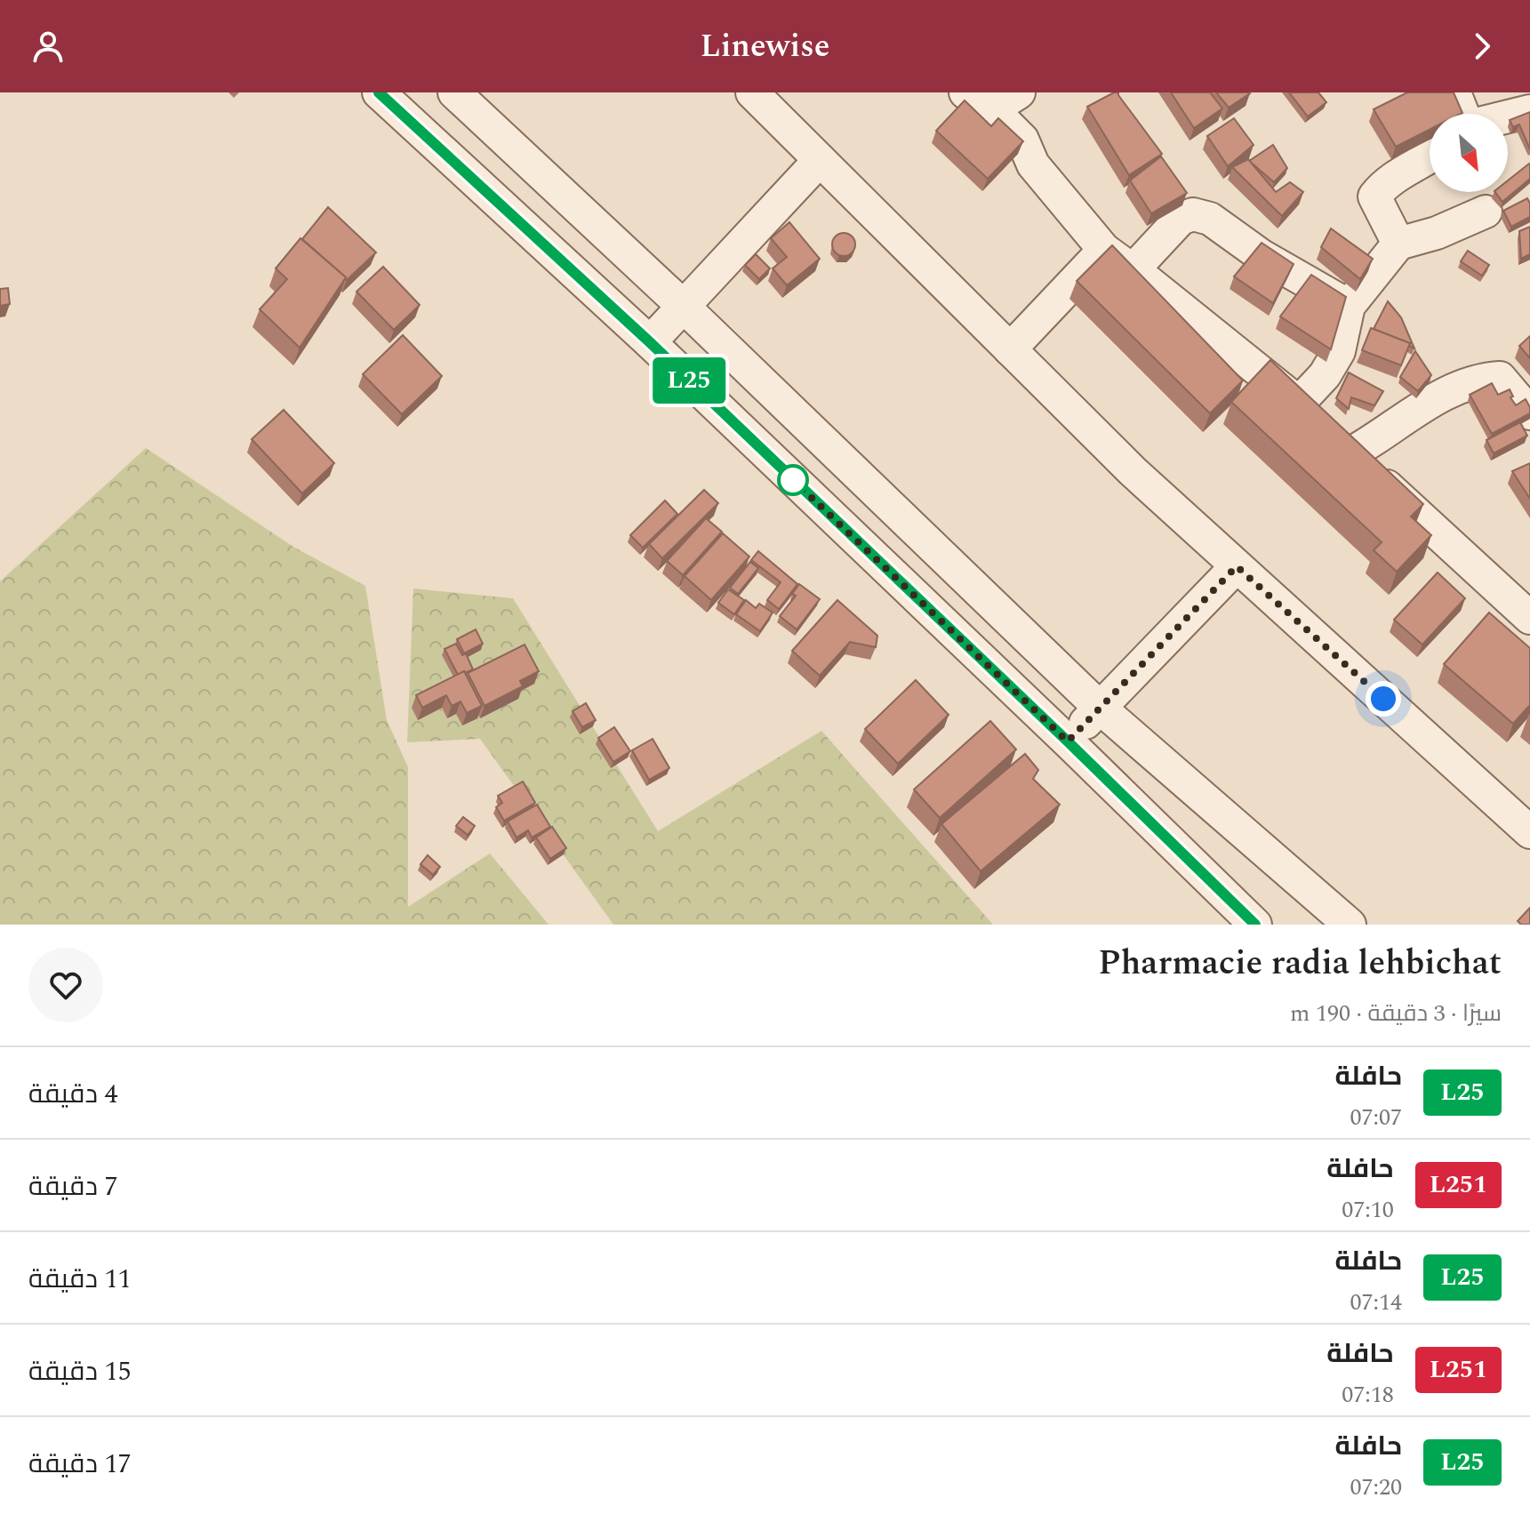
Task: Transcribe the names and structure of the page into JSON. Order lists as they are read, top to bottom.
{
  "lines": ["bus line L25"],
  "north": "bottom right",
  "page": {
    "header": "Linewise",
    "on_map": "L25",
    "heading": ["Pharmacie radia lehbichat", "سيرًا · 3 دقيقة · 190 m"],
    "list": [
      {
        "mark": "L25",
        "name": "حافلة",
        "note": "07:07",
        "value": "4 دقيقة"
      },
      {
        "mark": "L251",
        "name": "حافلة",
        "note": "07:10",
        "value": "7 دقيقة"
      },
      {
        "mark": "L25",
        "name": "حافلة",
        "note": "07:14",
        "value": "11 دقيقة"
      },
      {
        "mark": "L251",
        "name": "حافلة",
        "note": "07:18",
        "value": "15 دقيقة"
      },
      {
        "mark": "L25",
        "name": "حافلة",
        "note": "07:20",
        "value": "17 دقيقة"
      }
    ]
  }
}
